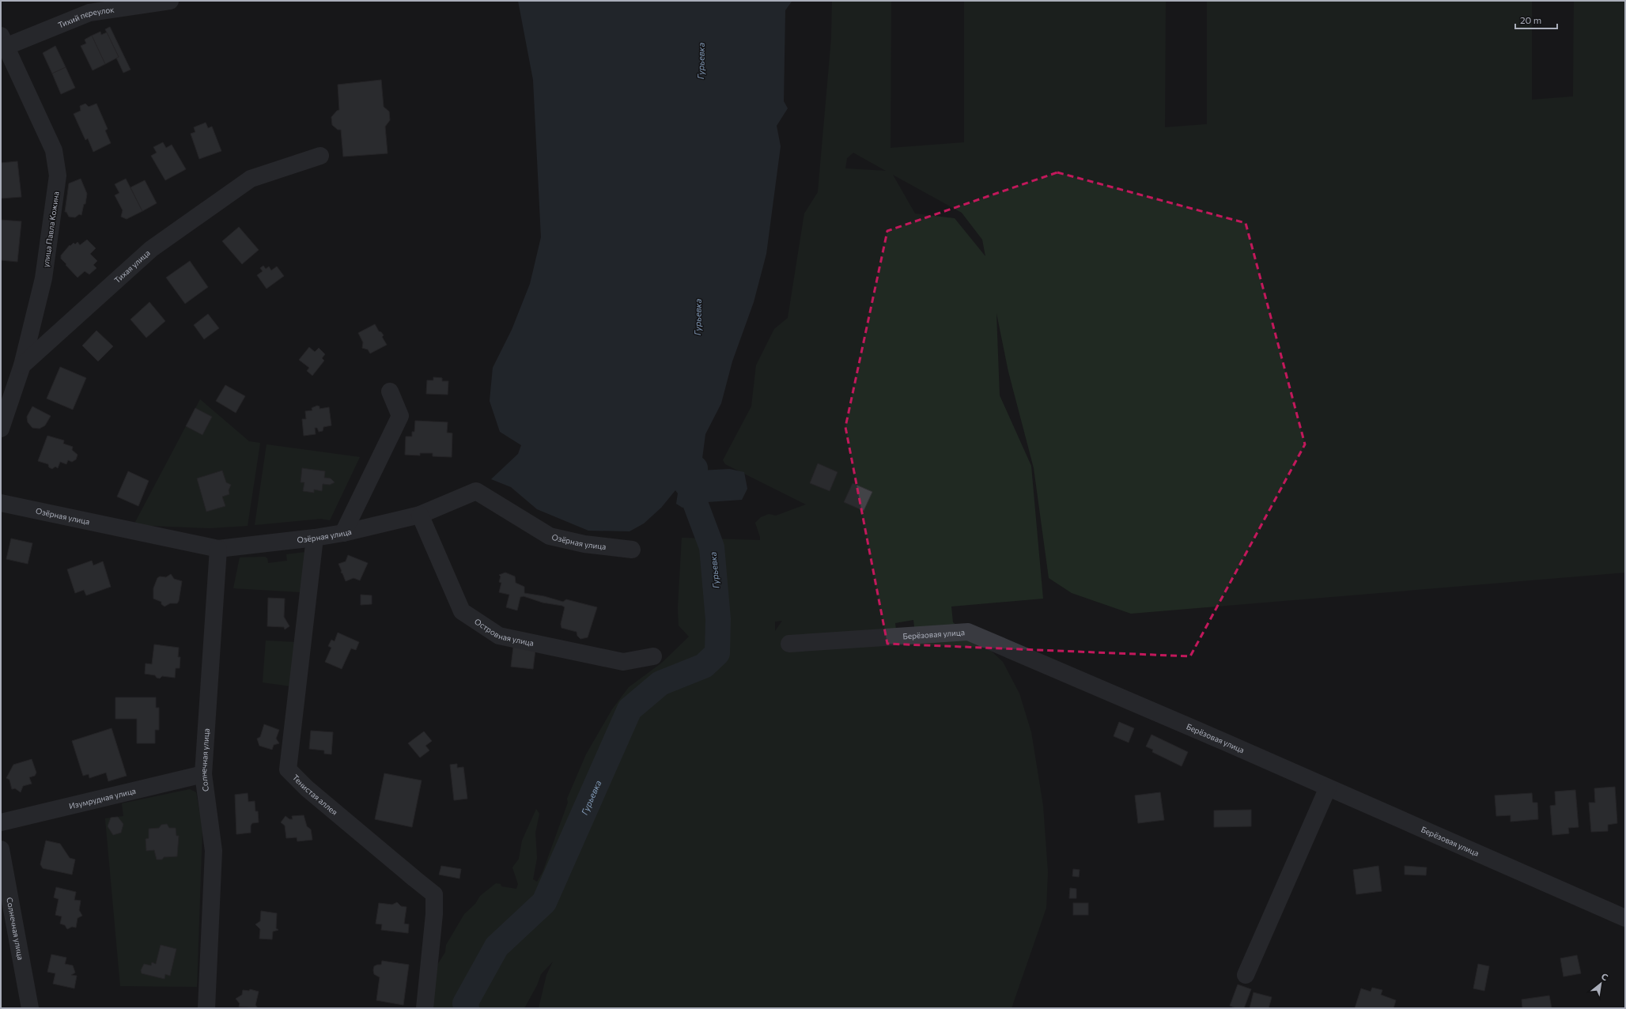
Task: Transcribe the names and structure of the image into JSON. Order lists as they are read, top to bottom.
{
  "streets": {
    "street": [
      "Тихий переулок",
      "улица Павла Кожина",
      "Тихая улица",
      "Озёрная улица",
      "Островная улица",
      "Берёзовая улица",
      "Солнечная улица",
      "Тенистая аллея",
      "Изумрудная улица"
    ]
  },
  "crossings": [
    ["Тихий переулок", "улица Павла Кожина"],
    ["улица Павла Кожина", "Тихая улица"],
    ["Озёрная улица", "Островная улица"],
    ["Озёрная улица", "Солнечная улица"],
    ["Озёрная улица", "Тенистая аллея"],
    ["Солнечная улица", "Изумрудная улица"]
  ],
  "water": ["Гурьевка"],
  "scale_bar": "20 m",
  "north": "top right"
}
